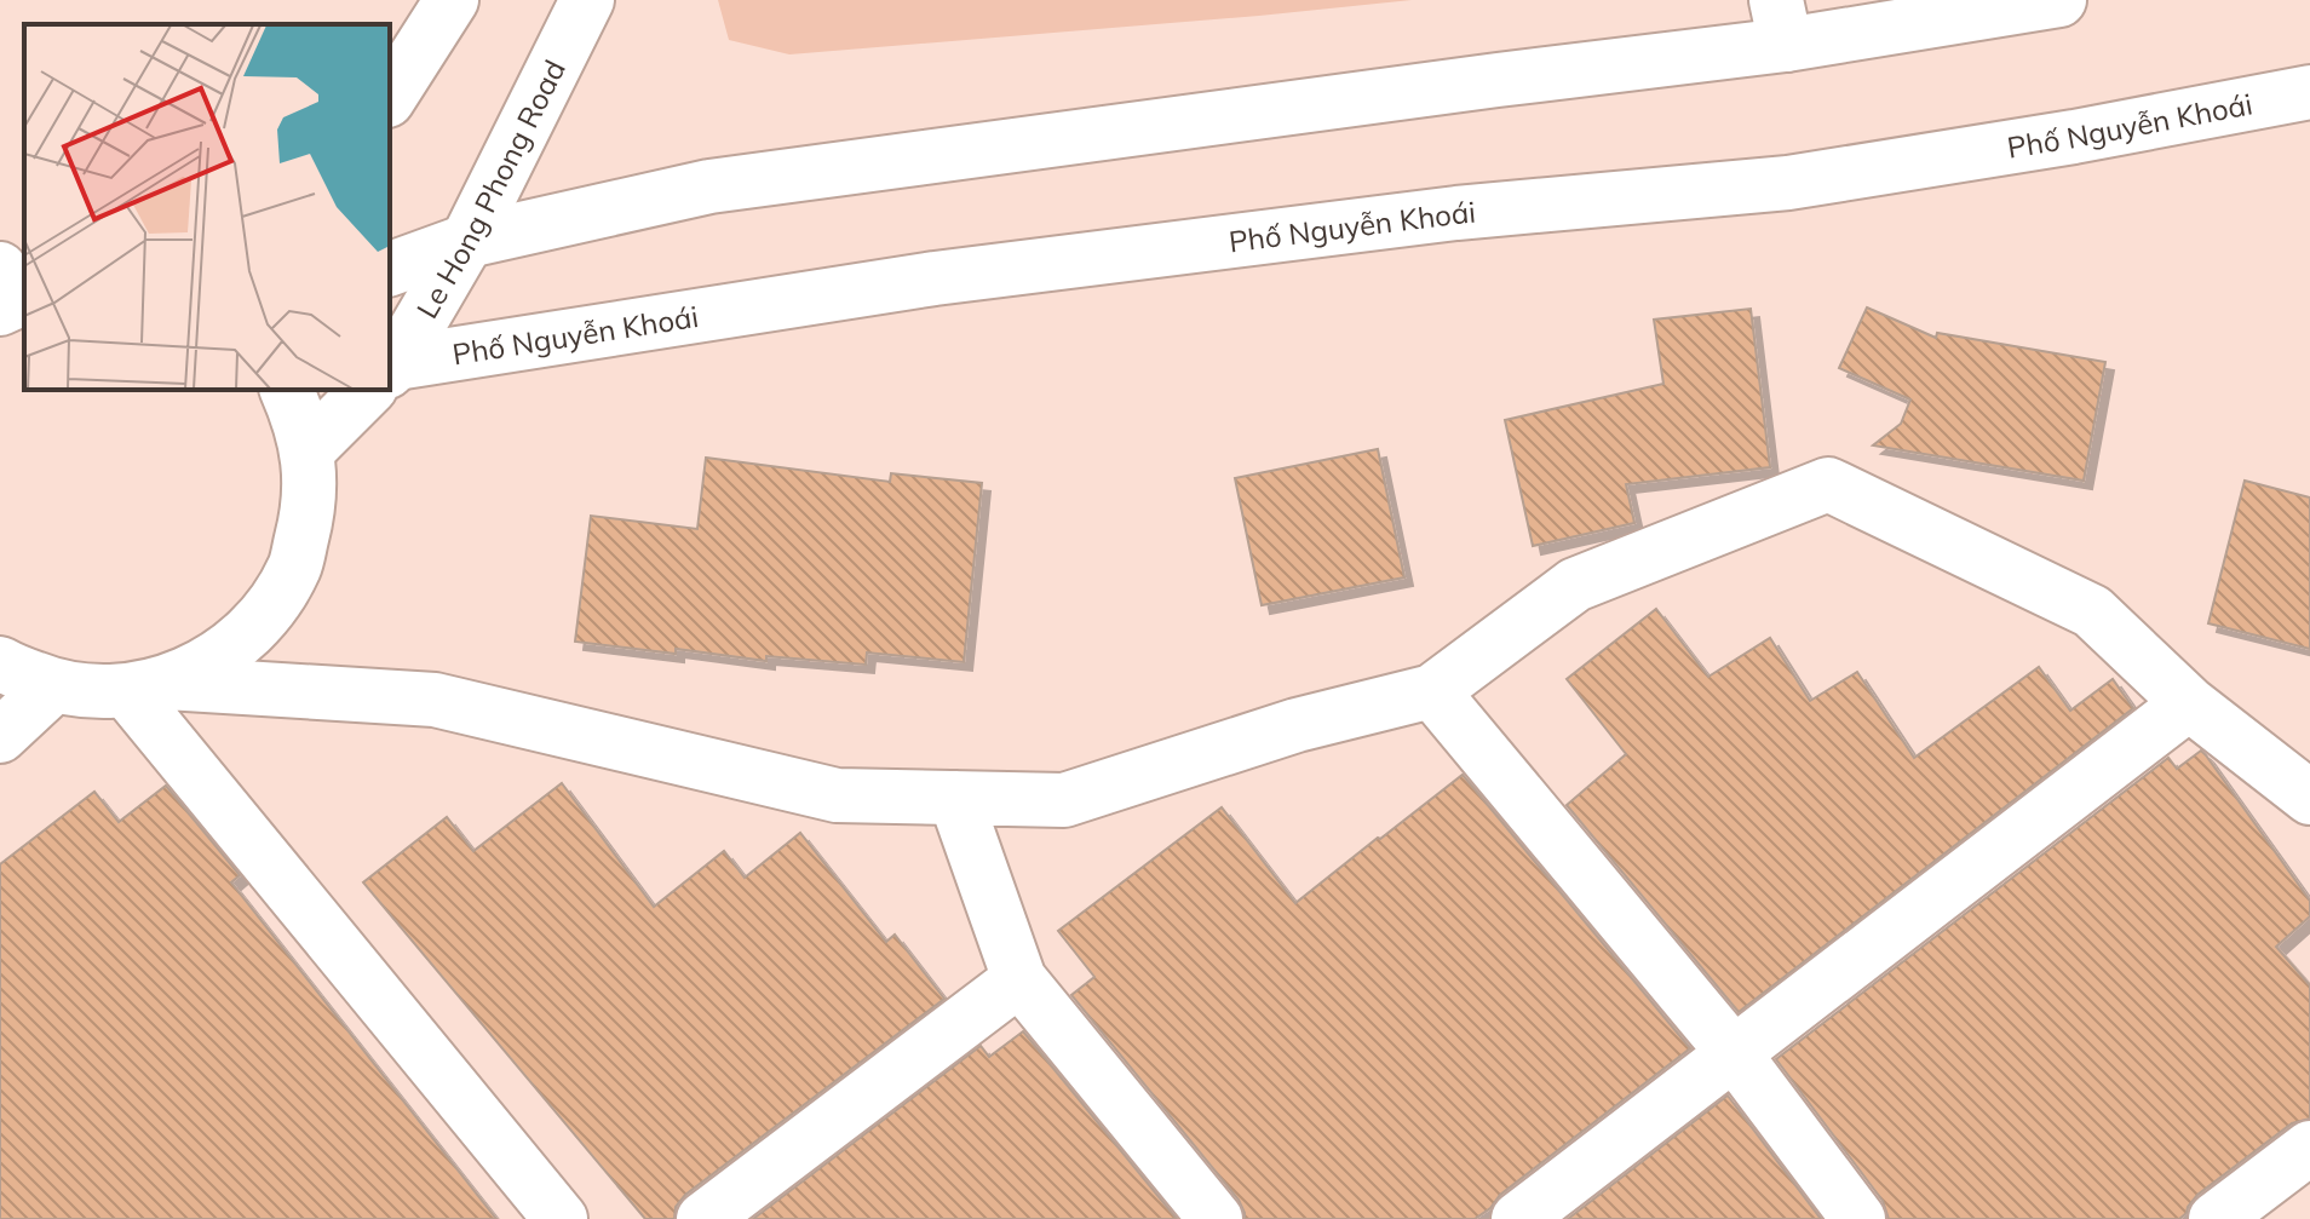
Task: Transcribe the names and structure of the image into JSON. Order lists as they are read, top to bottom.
{
  "streets": {
    "street": ["Phố Nguyễn Khoái", "Le Hong Phong Road"]
  }
}
